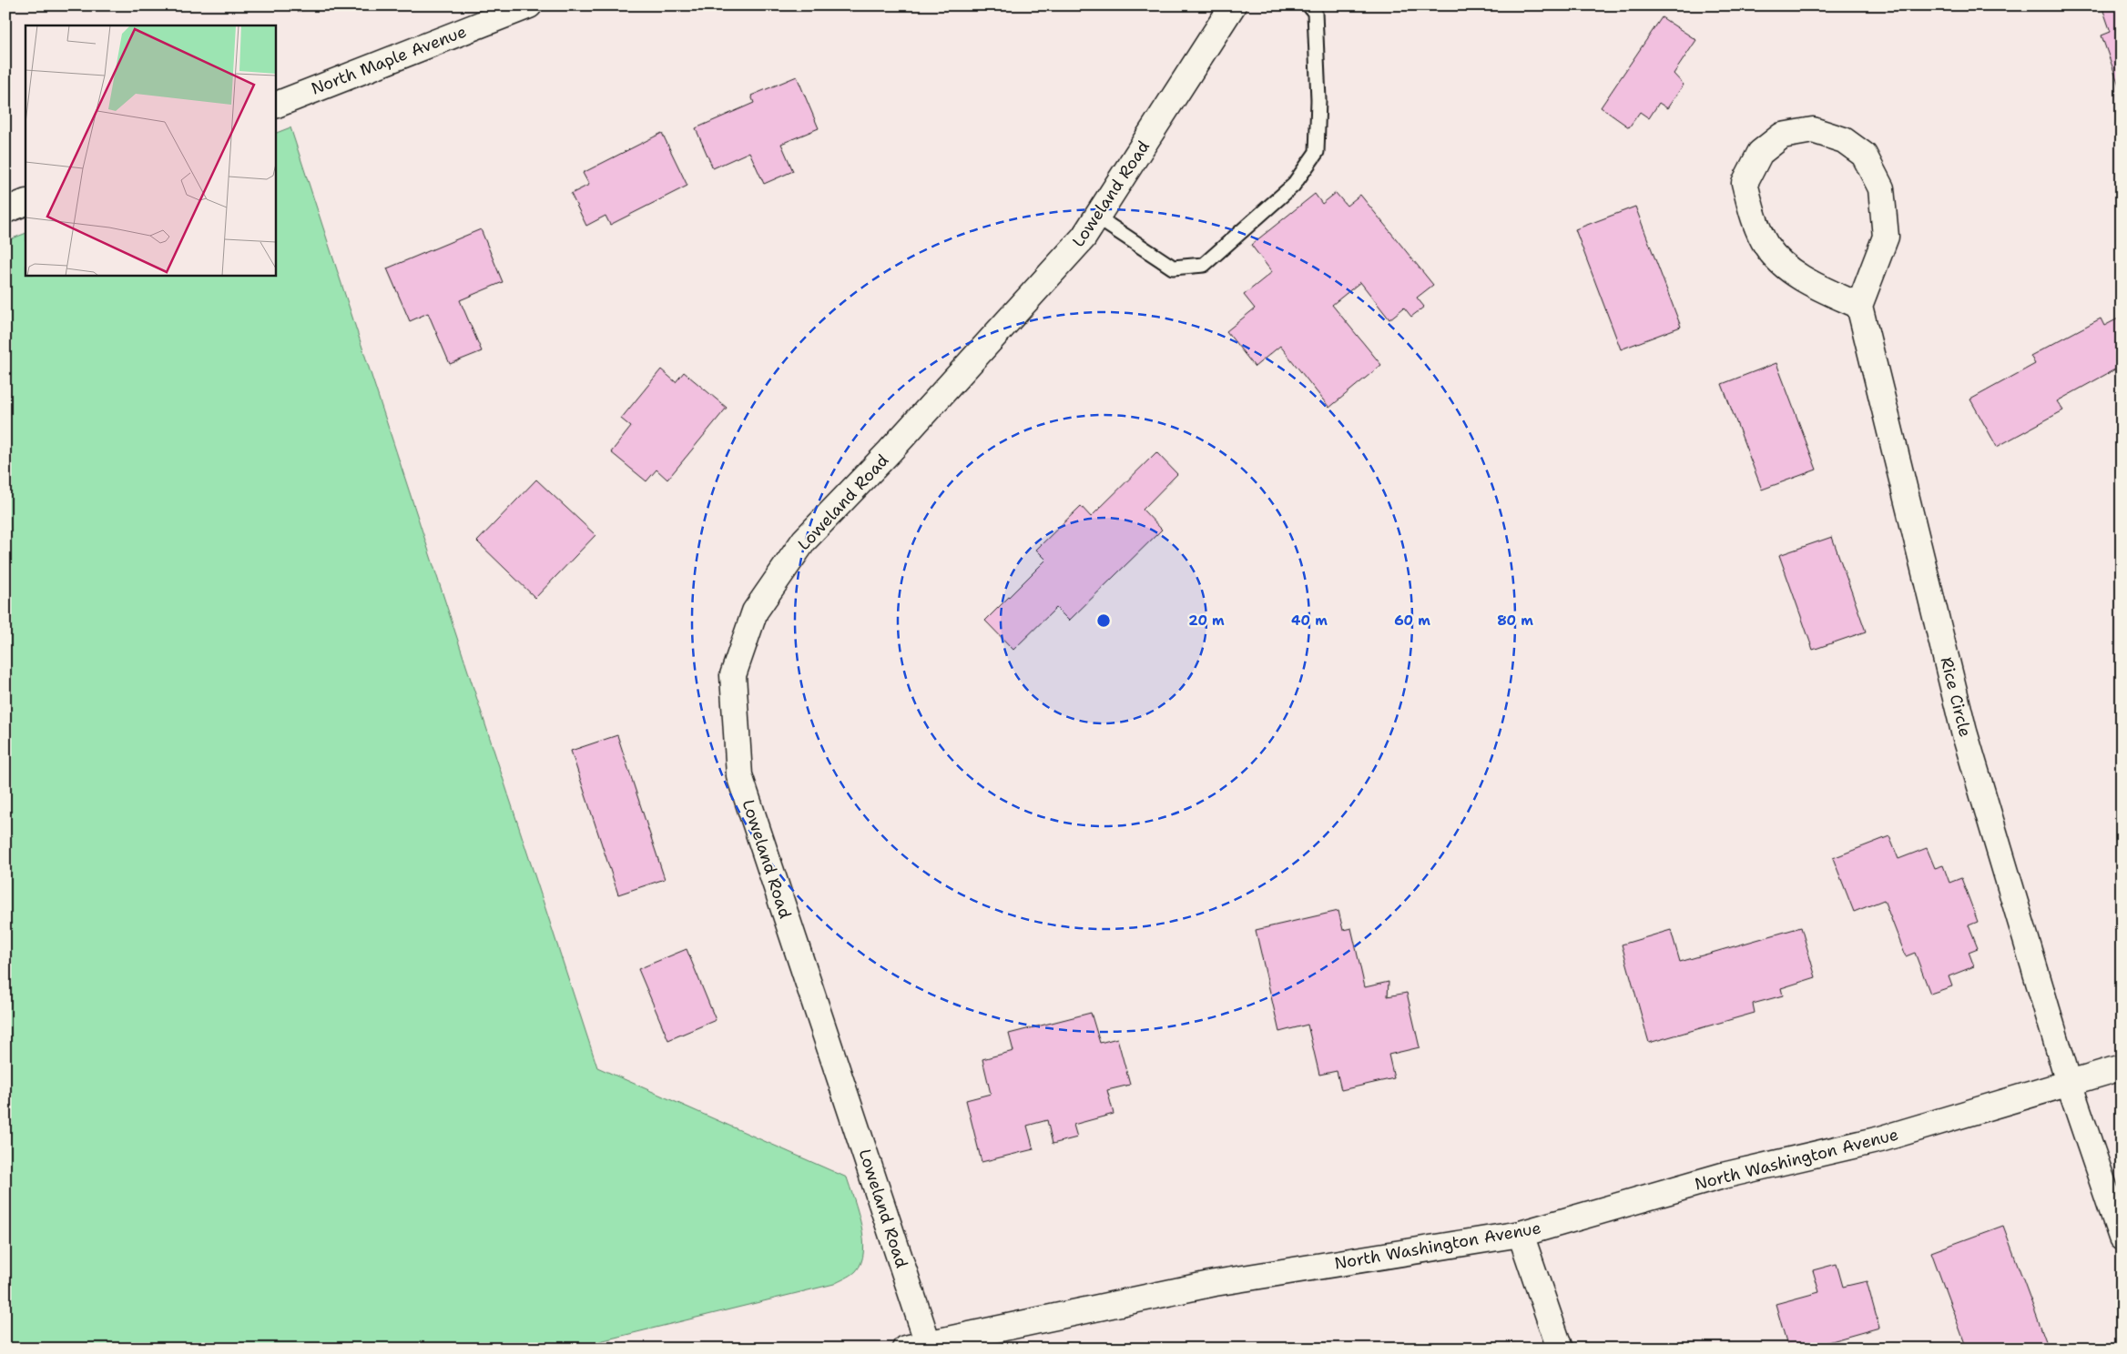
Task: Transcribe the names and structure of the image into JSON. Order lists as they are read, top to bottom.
{
  "streets": {
    "street": [
      "North Maple Avenue",
      "Loweland Road",
      "Rice Circle",
      "North Washington Avenue"
    ]
  },
  "crossings": [
    ["Loweland Road", "North Washington Avenue"],
    ["Rice Circle", "North Washington Avenue"]
  ],
  "rings": [
    "20 m",
    "40 m",
    "60 m",
    "80 m"
  ]
}
